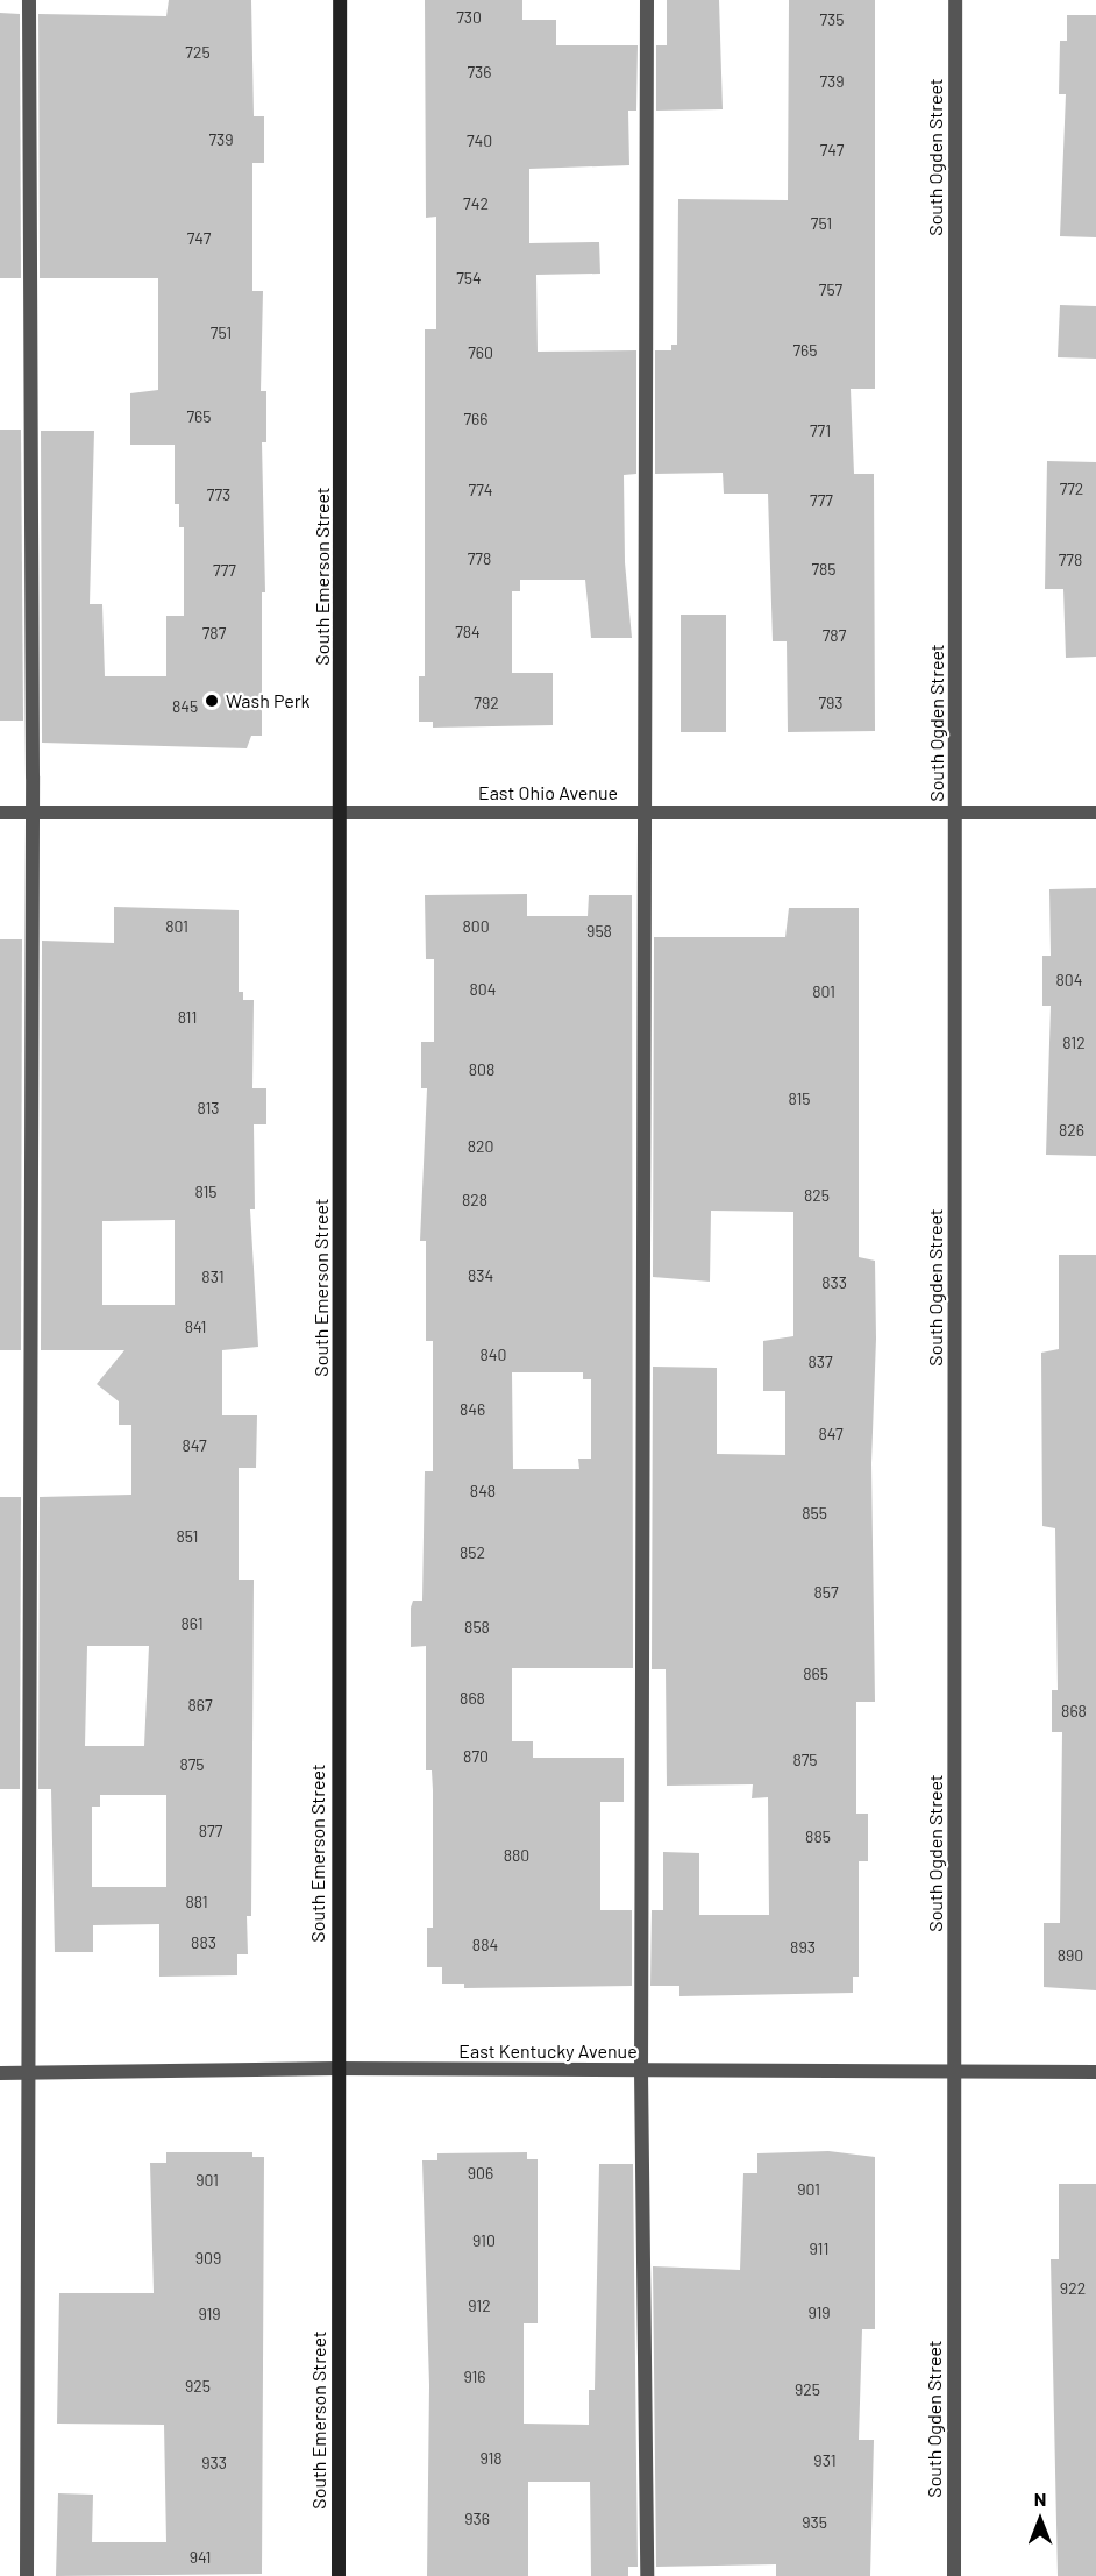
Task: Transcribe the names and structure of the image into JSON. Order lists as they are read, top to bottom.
{
  "streets": {
    "street": [
      "South Ogden Street",
      "South Emerson Street",
      "East Ohio Avenue",
      "East Kentucky Avenue"
    ]
  },
  "crossings": [
    ["South Ogden Street", "East Ohio Avenue"],
    ["South Ogden Street", "East Kentucky Avenue"],
    ["South Emerson Street", "East Ohio Avenue"],
    ["South Emerson Street", "East Kentucky Avenue"]
  ],
  "places": ["Wash Perk"],
  "house_numbers": [
    "730",
    "735",
    "725",
    "736",
    "739",
    "739",
    "740",
    "747",
    "742",
    "751",
    "747",
    "754",
    "757",
    "751",
    "765",
    "760",
    "765",
    "766",
    "771",
    "772",
    "774",
    "773",
    "777",
    "778",
    "778",
    "785",
    "777",
    "784",
    "787",
    "787",
    "792",
    "793",
    "845",
    "801",
    "800",
    "958",
    "804",
    "804",
    "801",
    "811",
    "812",
    "808",
    "815",
    "813",
    "826",
    "820",
    "815",
    "825",
    "828",
    "834",
    "831",
    "833",
    "841",
    "840",
    "837",
    "846",
    "847",
    "847",
    "848",
    "855",
    "851",
    "852",
    "857",
    "861",
    "858",
    "865",
    "868",
    "867",
    "868",
    "870",
    "875",
    "875",
    "877",
    "885",
    "880",
    "881",
    "883",
    "884",
    "893",
    "890",
    "906",
    "901",
    "901",
    "910",
    "911",
    "909",
    "922",
    "912",
    "919",
    "919",
    "916",
    "925",
    "925",
    "918",
    "931",
    "933",
    "936",
    "935",
    "941"
  ],
  "north": "top"
}
